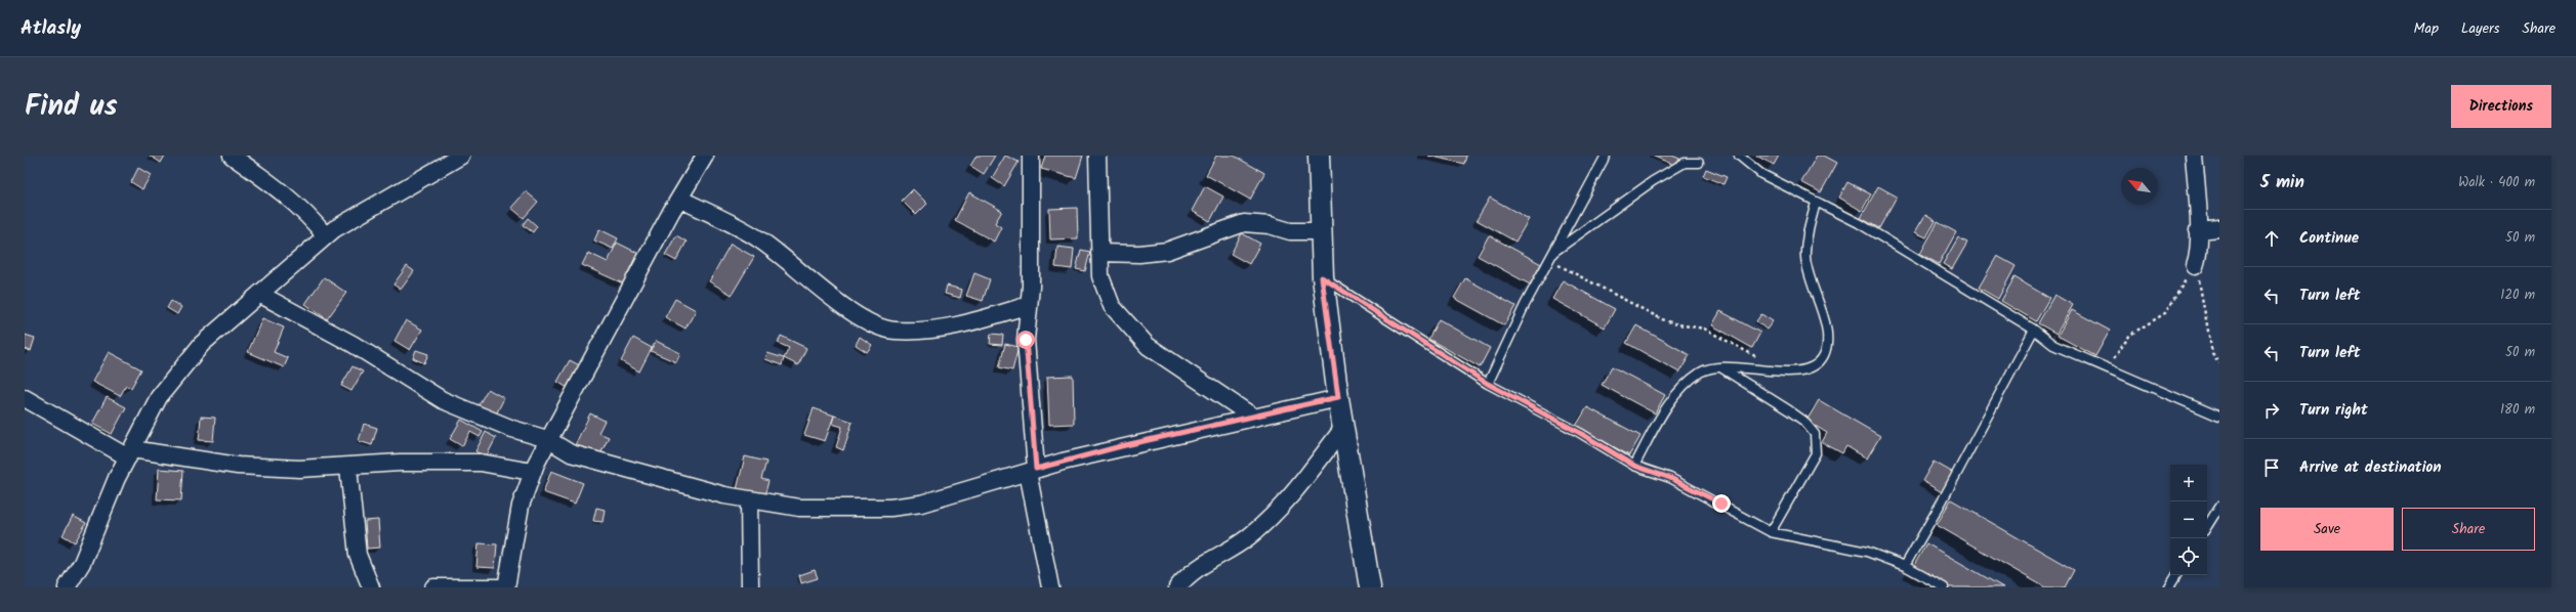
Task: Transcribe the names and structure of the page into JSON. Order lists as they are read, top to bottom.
{
  "north": "top left",
  "page": {
    "header": "Atlasly",
    "nav": ["Map", "Layers", "Share"],
    "title": "Find us",
    "buttons": [
      "Directions",
      ["Save", "Share"]
    ],
    "heading": ["5 min", "Walk · 400 m"],
    "list": [
      ["Continue", "50 m"],
      ["Turn left", "120 m"],
      ["Turn left", "50 m"],
      ["Turn right", "180 m"],
      "Arrive at destination"
    ],
    "map_buttons": ["+", "−"]
  }
}
